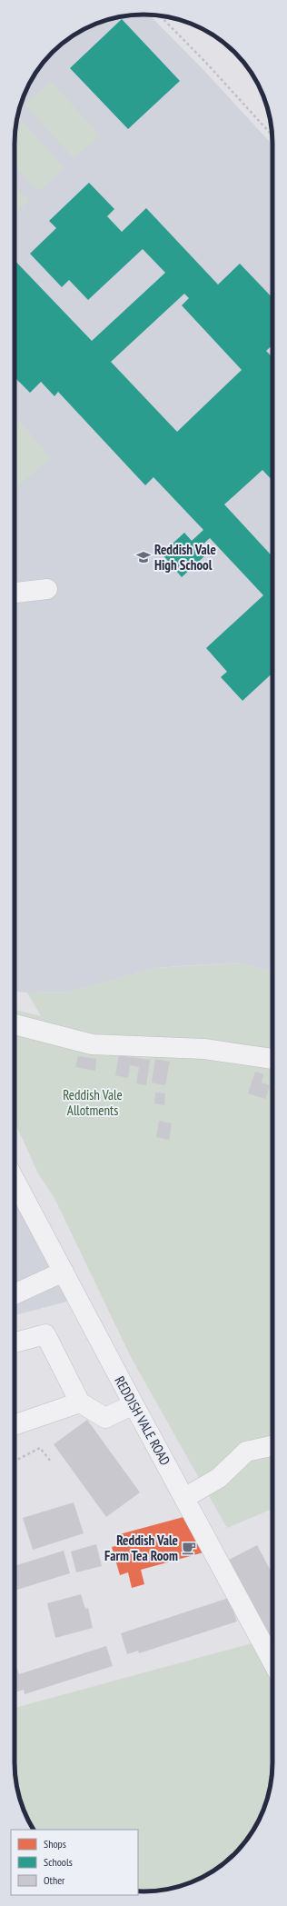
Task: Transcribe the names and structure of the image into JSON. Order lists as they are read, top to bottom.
{
  "streets": {
    "street": ["REDDISH VALE ROAD"]
  },
  "parks": ["Reddish Vale Allotments"],
  "places": {
    "school or university": ["Reddish Vale High School"],
    "cafe": ["Reddish Vale Farm Tea Room"]
  },
  "legend": ["Shops", "Schools", "Other"]
}
